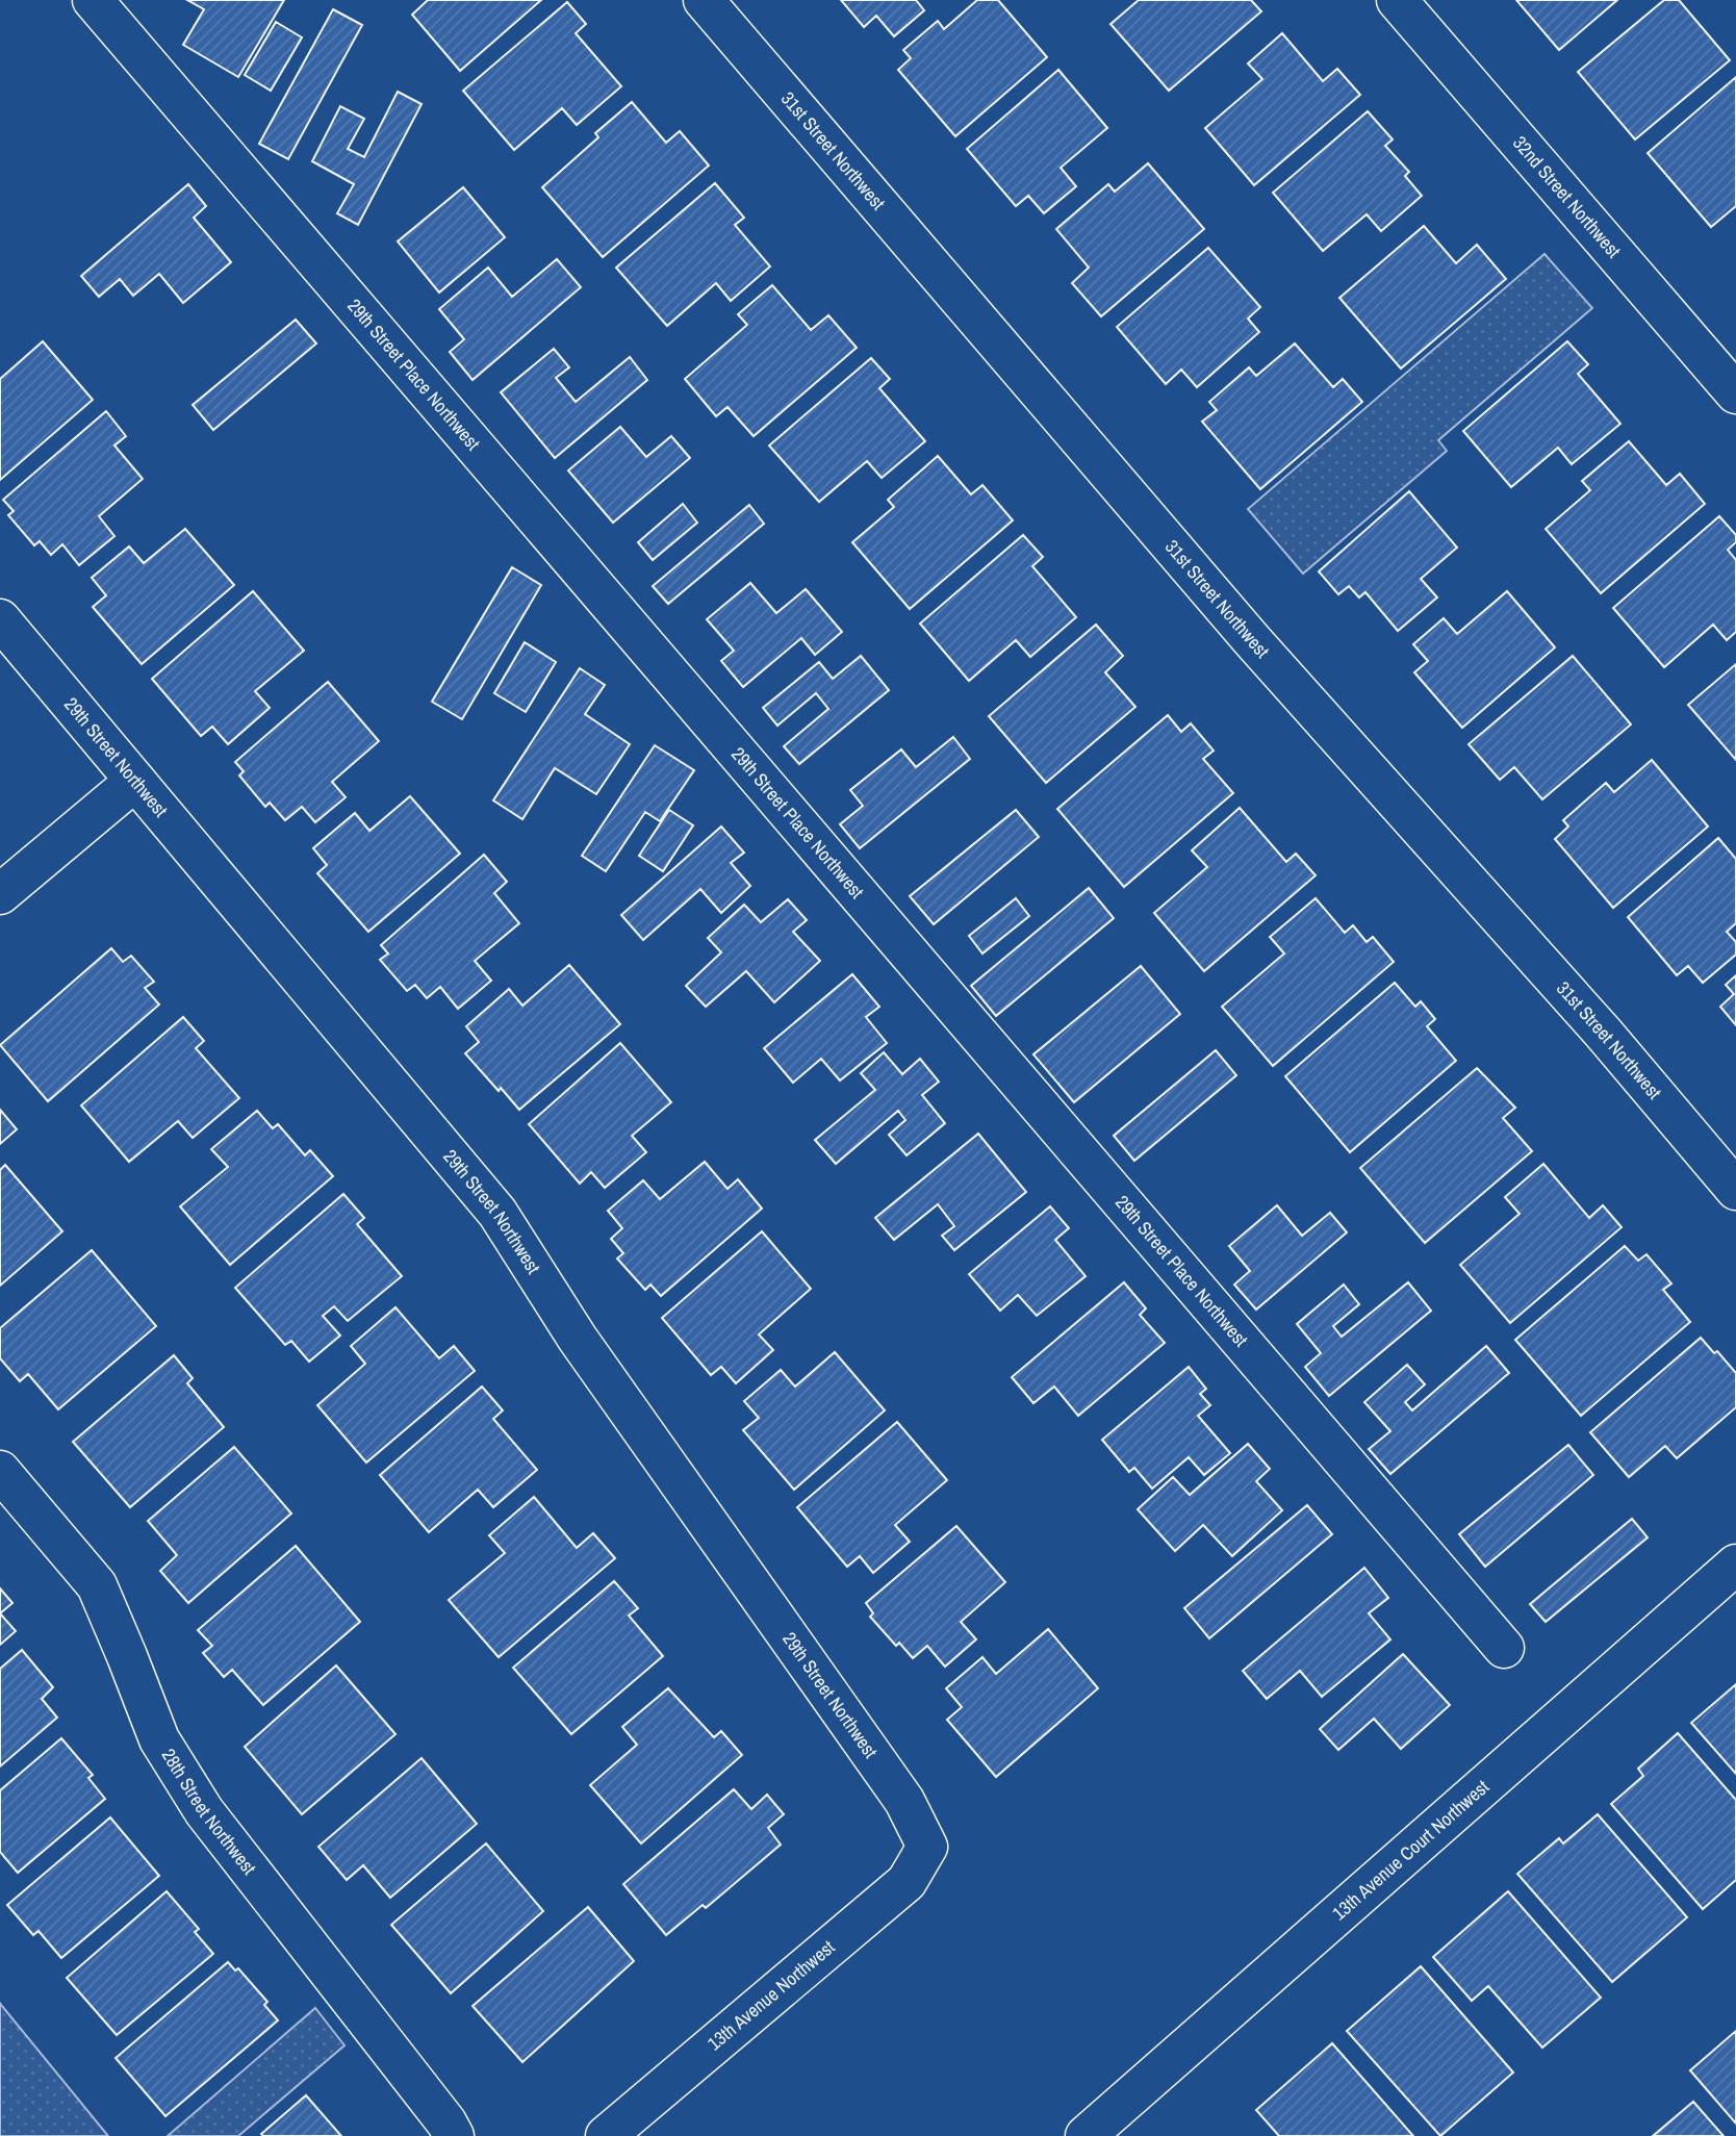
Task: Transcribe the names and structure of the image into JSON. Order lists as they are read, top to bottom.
{
  "streets": {
    "street": [
      "31st Street Northwest",
      "32nd Street Northwest",
      "29th Street Place Northwest",
      "29th Street Northwest",
      "28th Street Northwest",
      "13th Avenue Court Northwest",
      "13th Avenue Northwest"
    ]
  },
  "crossings": [
    ["29th Street Northwest", "13th Avenue Northwest"]
  ]
}
